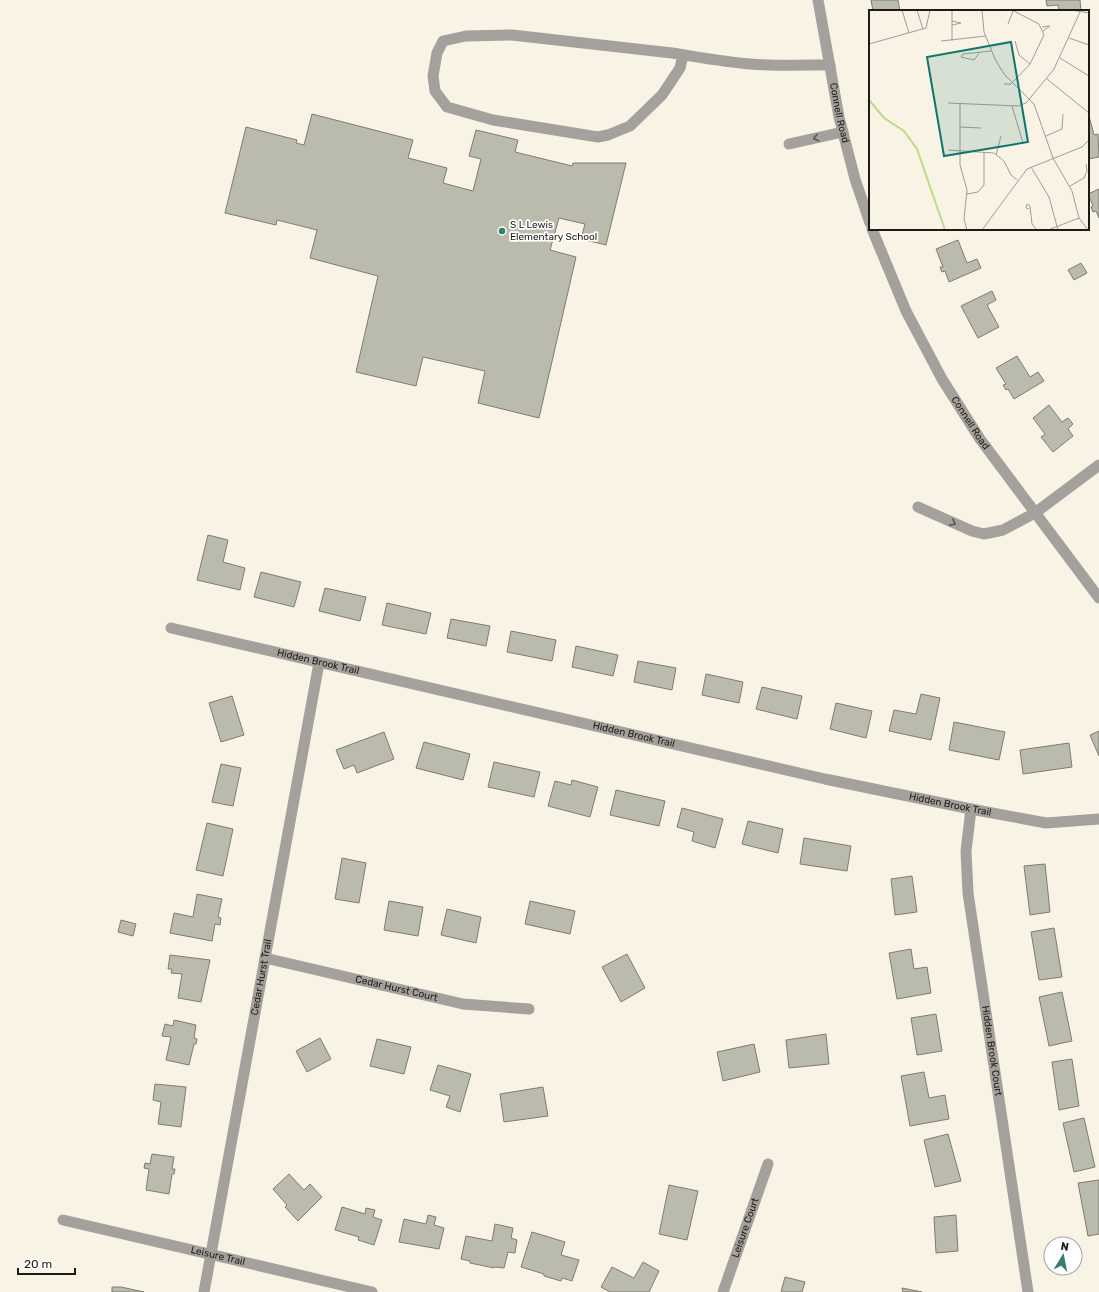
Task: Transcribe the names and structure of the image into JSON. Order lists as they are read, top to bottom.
{
  "streets": {
    "street": [
      "Connell Road",
      "Hidden Brook Trail",
      "Cedar Hurst Trail",
      "Cedar Hurst Court",
      "Hidden Brook Court",
      "Leisure Court",
      "Leisure Trail"
    ]
  },
  "crossings": [
    ["Hidden Brook Trail", "Cedar Hurst Trail"],
    ["Hidden Brook Trail", "Hidden Brook Court"],
    ["Cedar Hurst Trail", "Cedar Hurst Court"],
    ["Cedar Hurst Trail", "Leisure Trail"]
  ],
  "places": ["S L Lewis Elementary School"],
  "scale_bar": "20 m",
  "north": "top"
}
